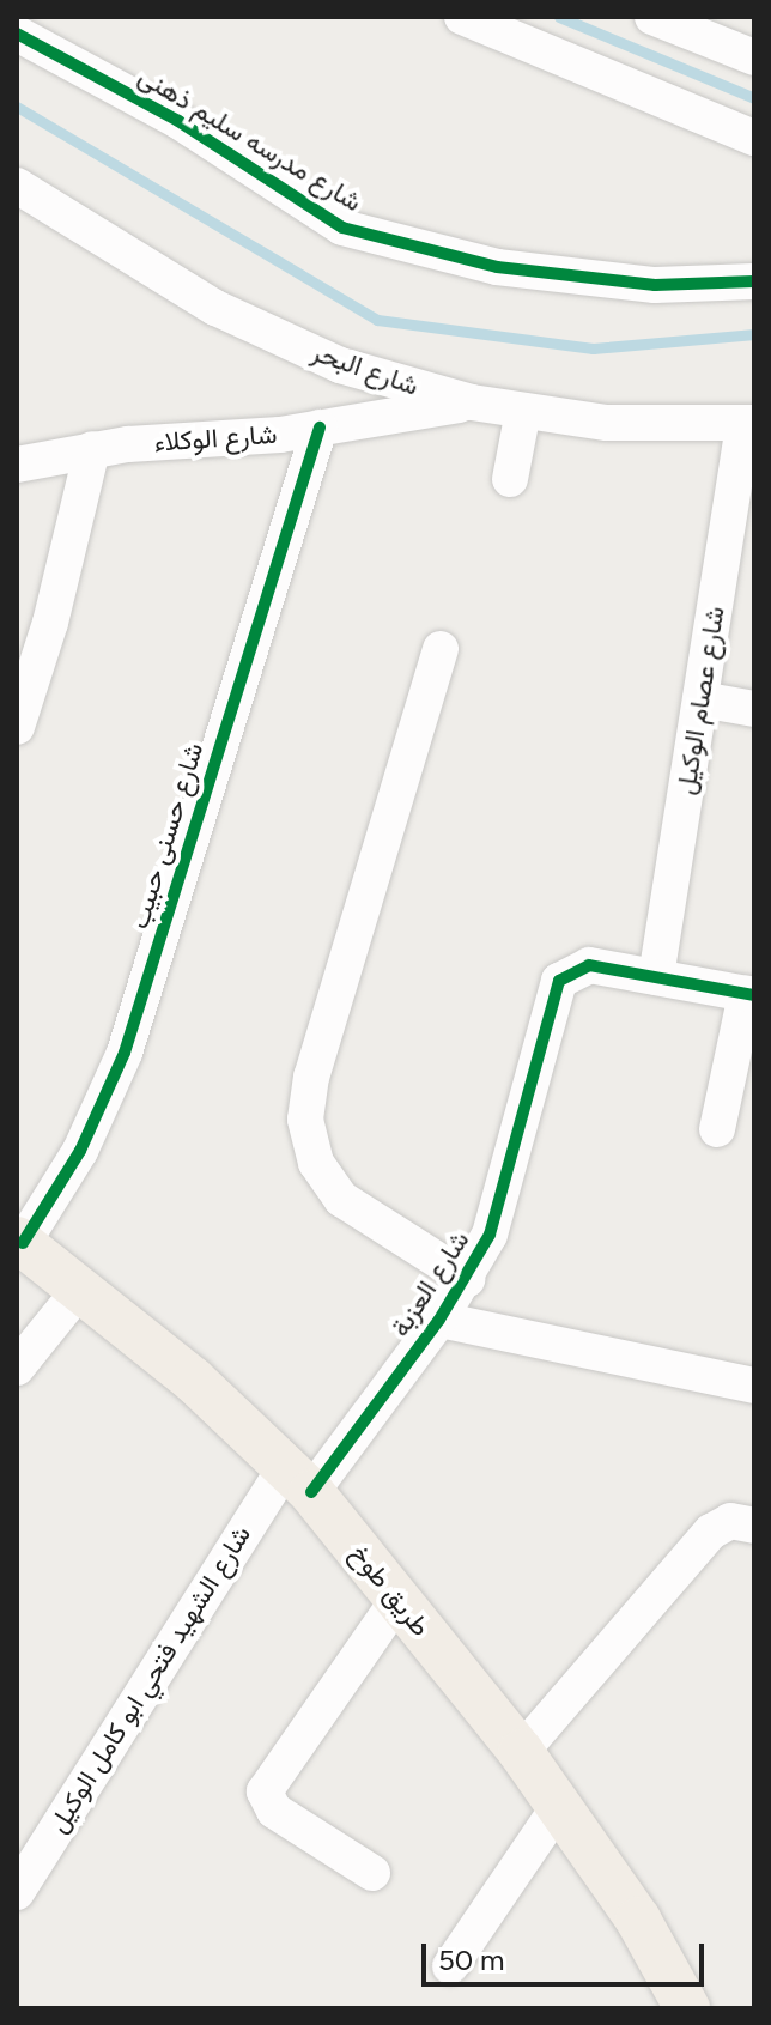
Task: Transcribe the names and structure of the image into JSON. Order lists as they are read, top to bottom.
{
  "streets": {
    "main road": ["طريق طوخ"],
    "street": [
      "شارع مدرسه سليم ذهنى",
      "شارع البحر",
      "شارع الوكلاء",
      "شارع عصام الوكيل",
      "شارع حسنى حبيب",
      "شارع العزبة",
      "شارع الشهيد فتحي ابو كامل الوكيل"
    ]
  },
  "crossings": [
    ["شارع البحر", "شارع الوكلاء"],
    ["شارع البحر", "شارع عصام الوكيل"],
    ["شارع الوكلاء", "شارع حسنى حبيب"],
    ["شارع عصام الوكيل", "شارع العزبة"],
    ["شارع حسنى حبيب", "طريق طوخ"],
    ["شارع العزبة", "طريق طوخ"],
    ["شارع العزبة", "شارع الشهيد فتحي ابو كامل الوكيل"],
    ["طريق طوخ", "شارع الشهيد فتحي ابو كامل الوكيل"]
  ],
  "scale_bar": "50 m"
}
